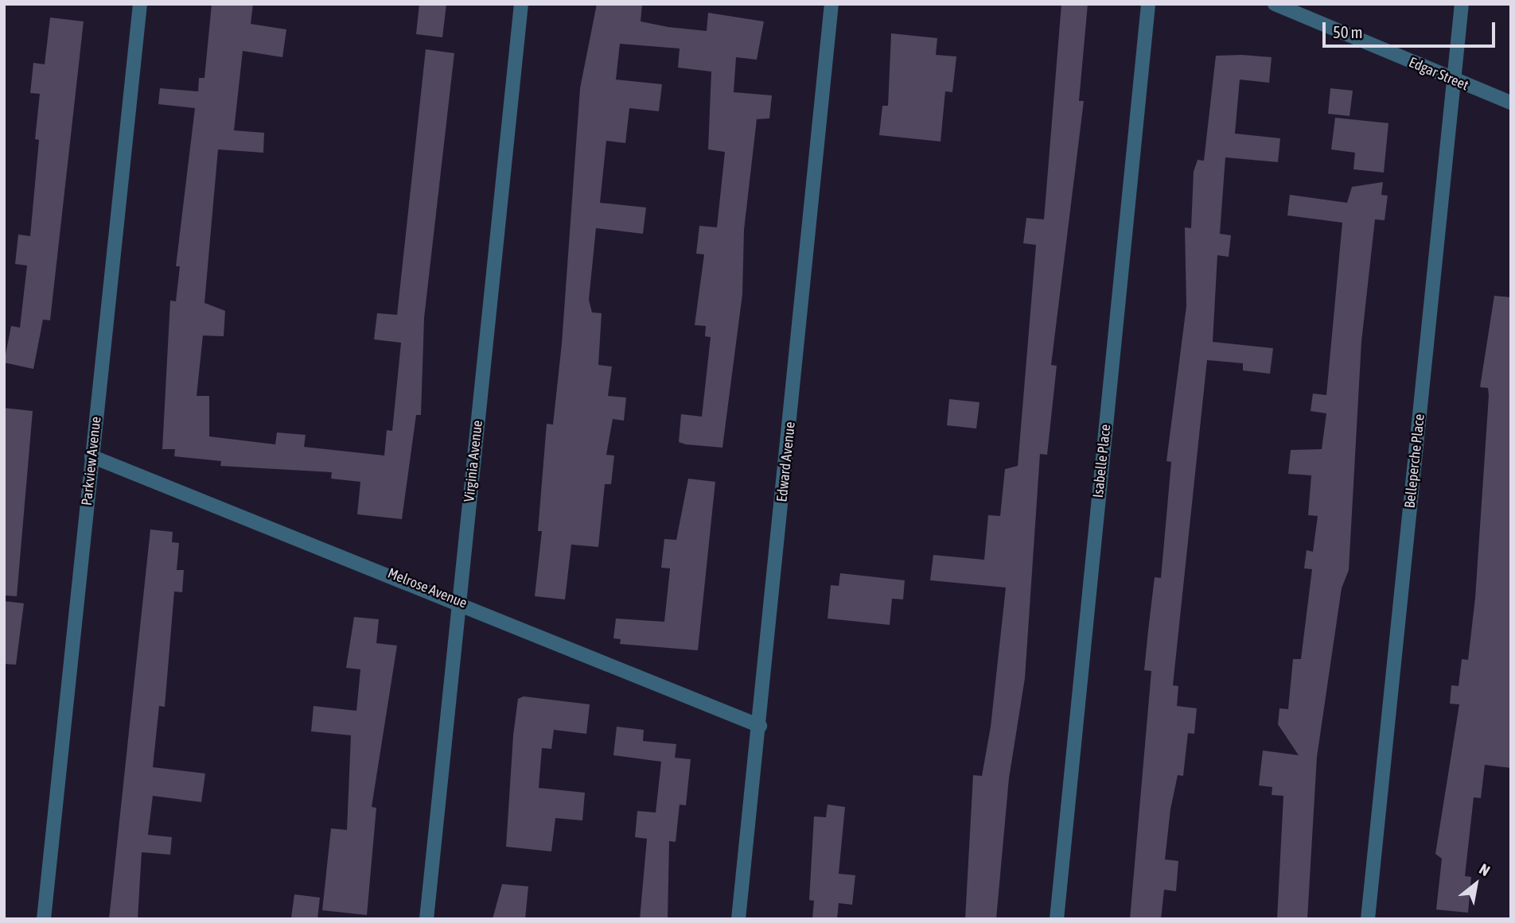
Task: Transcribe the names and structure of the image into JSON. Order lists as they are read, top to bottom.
{
  "streets": {
    "street": [
      "Edgar Street",
      "Parkview Avenue",
      "Virginia Avenue",
      "Isabelle Place",
      "Belleperche Place",
      "Edward Avenue",
      "Melrose Avenue"
    ]
  },
  "crossings": [
    ["Edgar Street", "Belleperche Place"],
    ["Parkview Avenue", "Melrose Avenue"],
    ["Virginia Avenue", "Melrose Avenue"],
    ["Edward Avenue", "Melrose Avenue"]
  ],
  "scale_bar": "50 m",
  "north": "top right"
}
